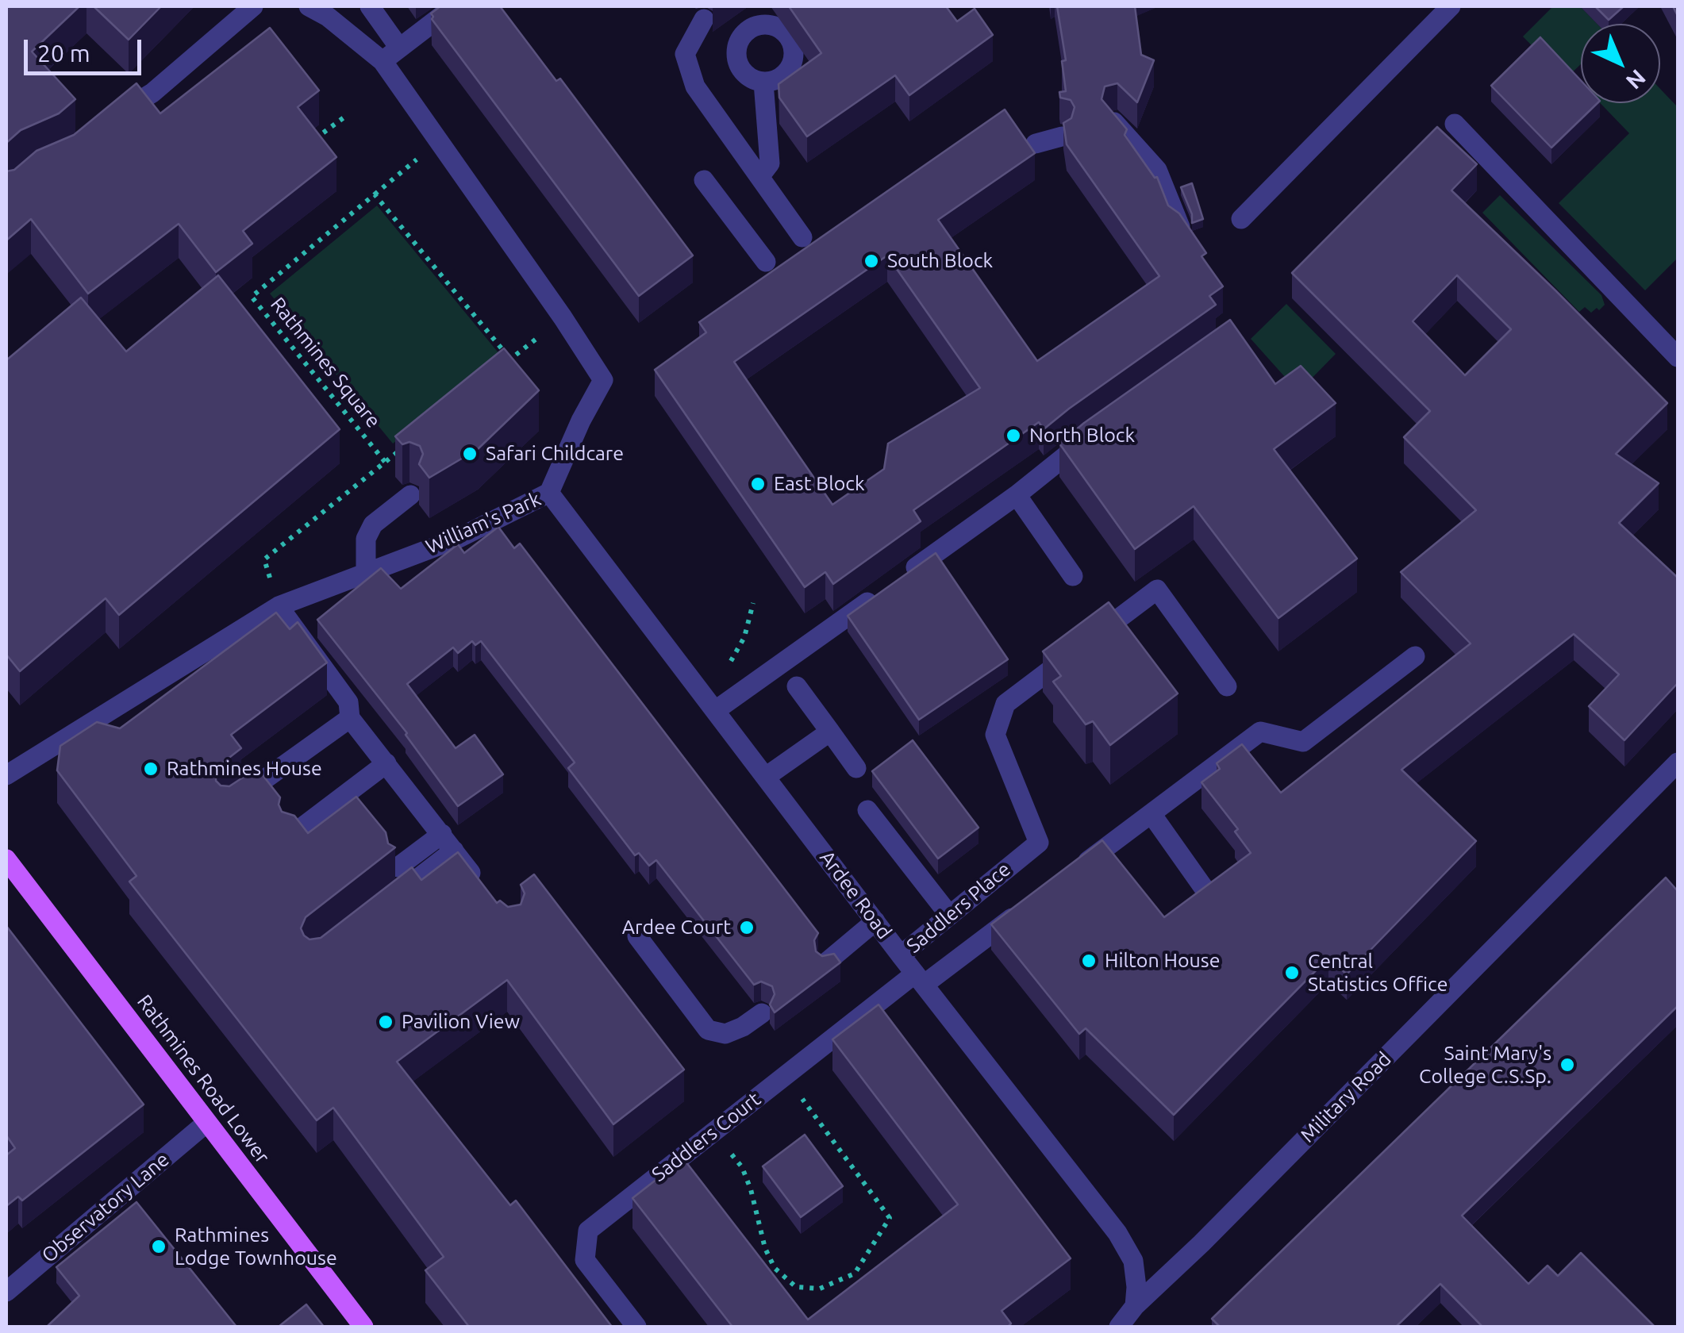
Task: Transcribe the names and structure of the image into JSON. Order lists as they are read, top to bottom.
{
  "streets": {
    "main road": ["Rathmines Road Lower"],
    "street": [
      "William's Park",
      "Ardee Road",
      "Saddlers Place",
      "Military Road",
      "Saddlers Court",
      "Observatory Lane"
    ],
    "path": ["Rathmines Square"]
  },
  "crossings": [
    ["Rathmines Square", "William's Park"],
    ["William's Park", "Ardee Road"],
    ["Ardee Road", "Saddlers Place"],
    ["Ardee Road", "Military Road"],
    ["Ardee Road", "Saddlers Court"],
    ["Rathmines Road Lower", "Observatory Lane"]
  ],
  "places": [
    "South Block",
    "North Block",
    "Safari Childcare",
    "East Block",
    "Rathmines House",
    "Ardee Court",
    "Hilton House",
    "Central Statistics Office",
    "Pavilion View",
    "Saint Mary's College C.S.Sp.",
    "Rathmines Lodge Townhouse"
  ],
  "scale_bar": "20 m",
  "north": "bottom right"
}
